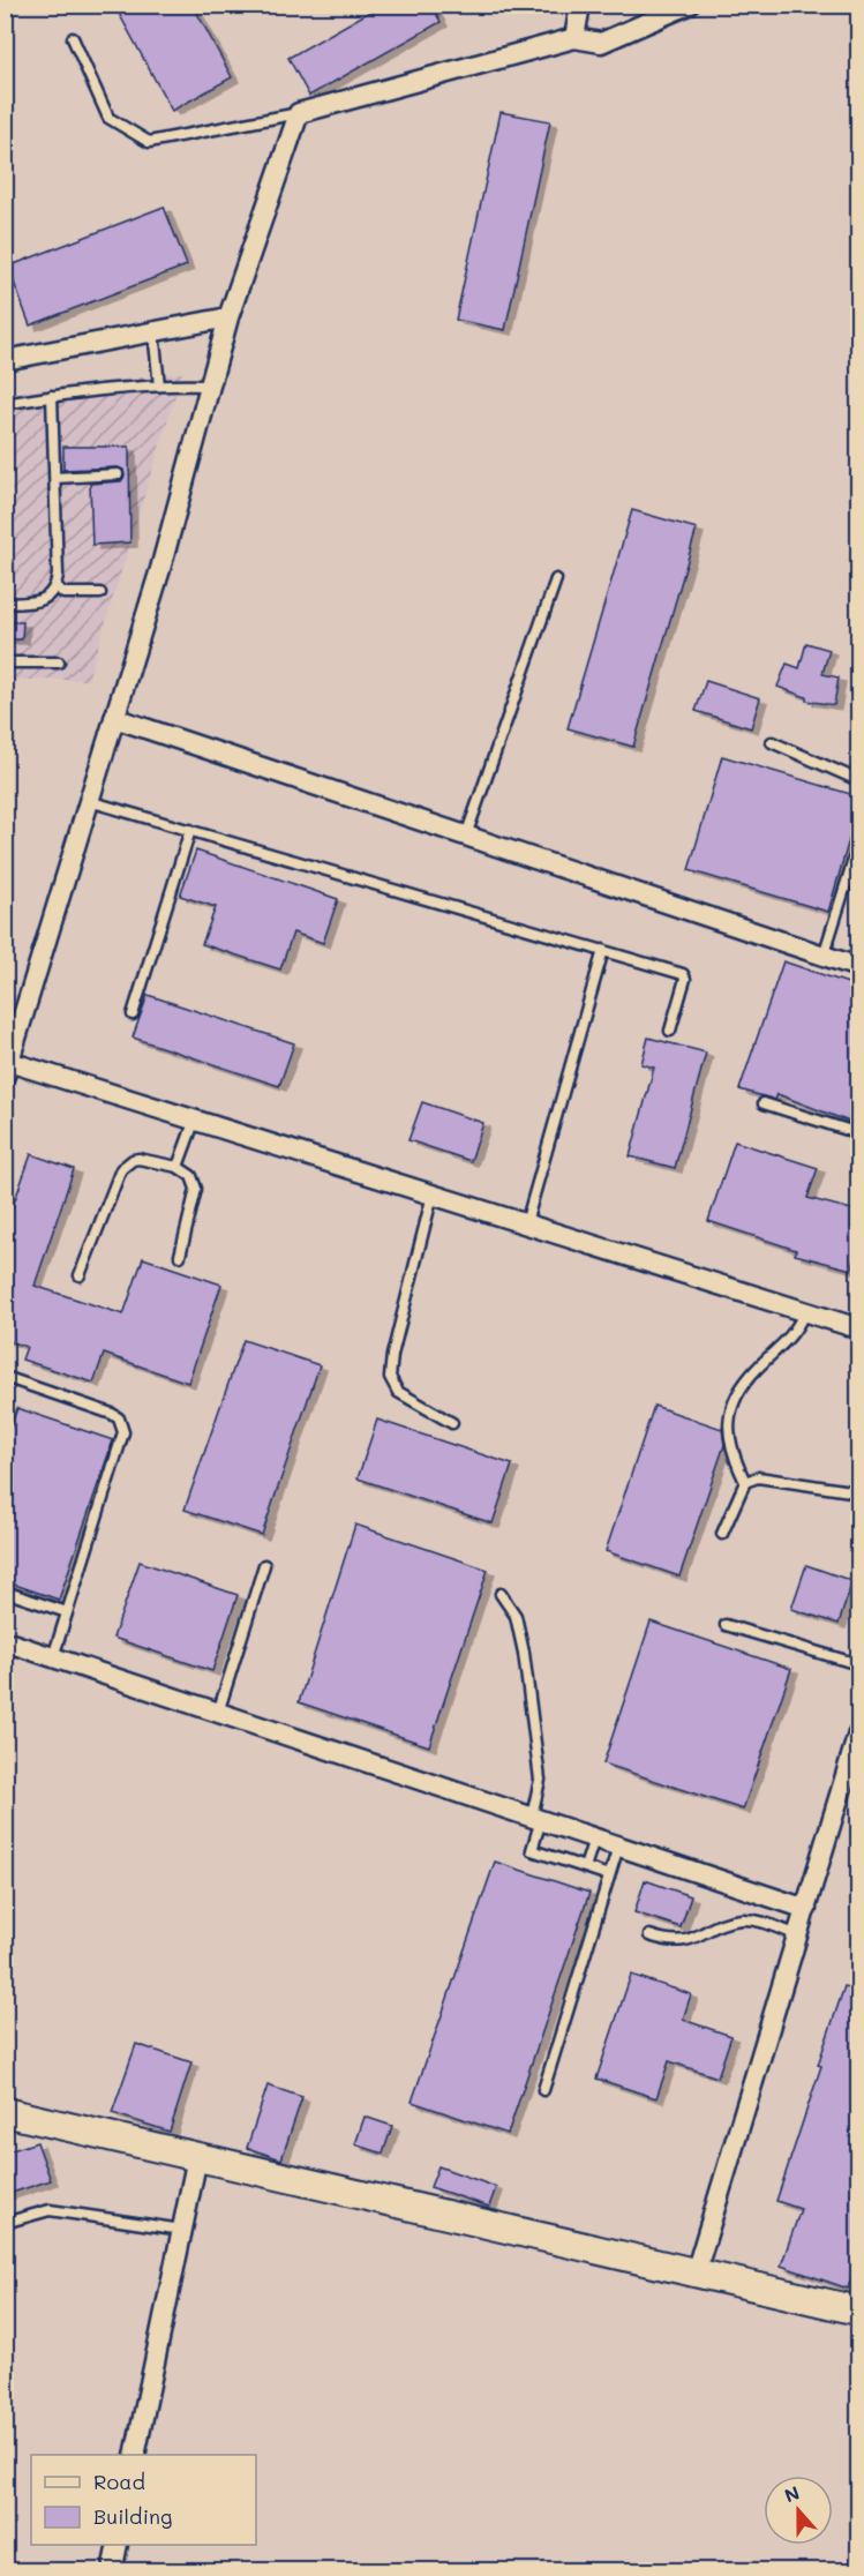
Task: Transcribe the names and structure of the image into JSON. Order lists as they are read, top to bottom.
{
  "legend": ["Road", "Building"],
  "north": "top"
}
